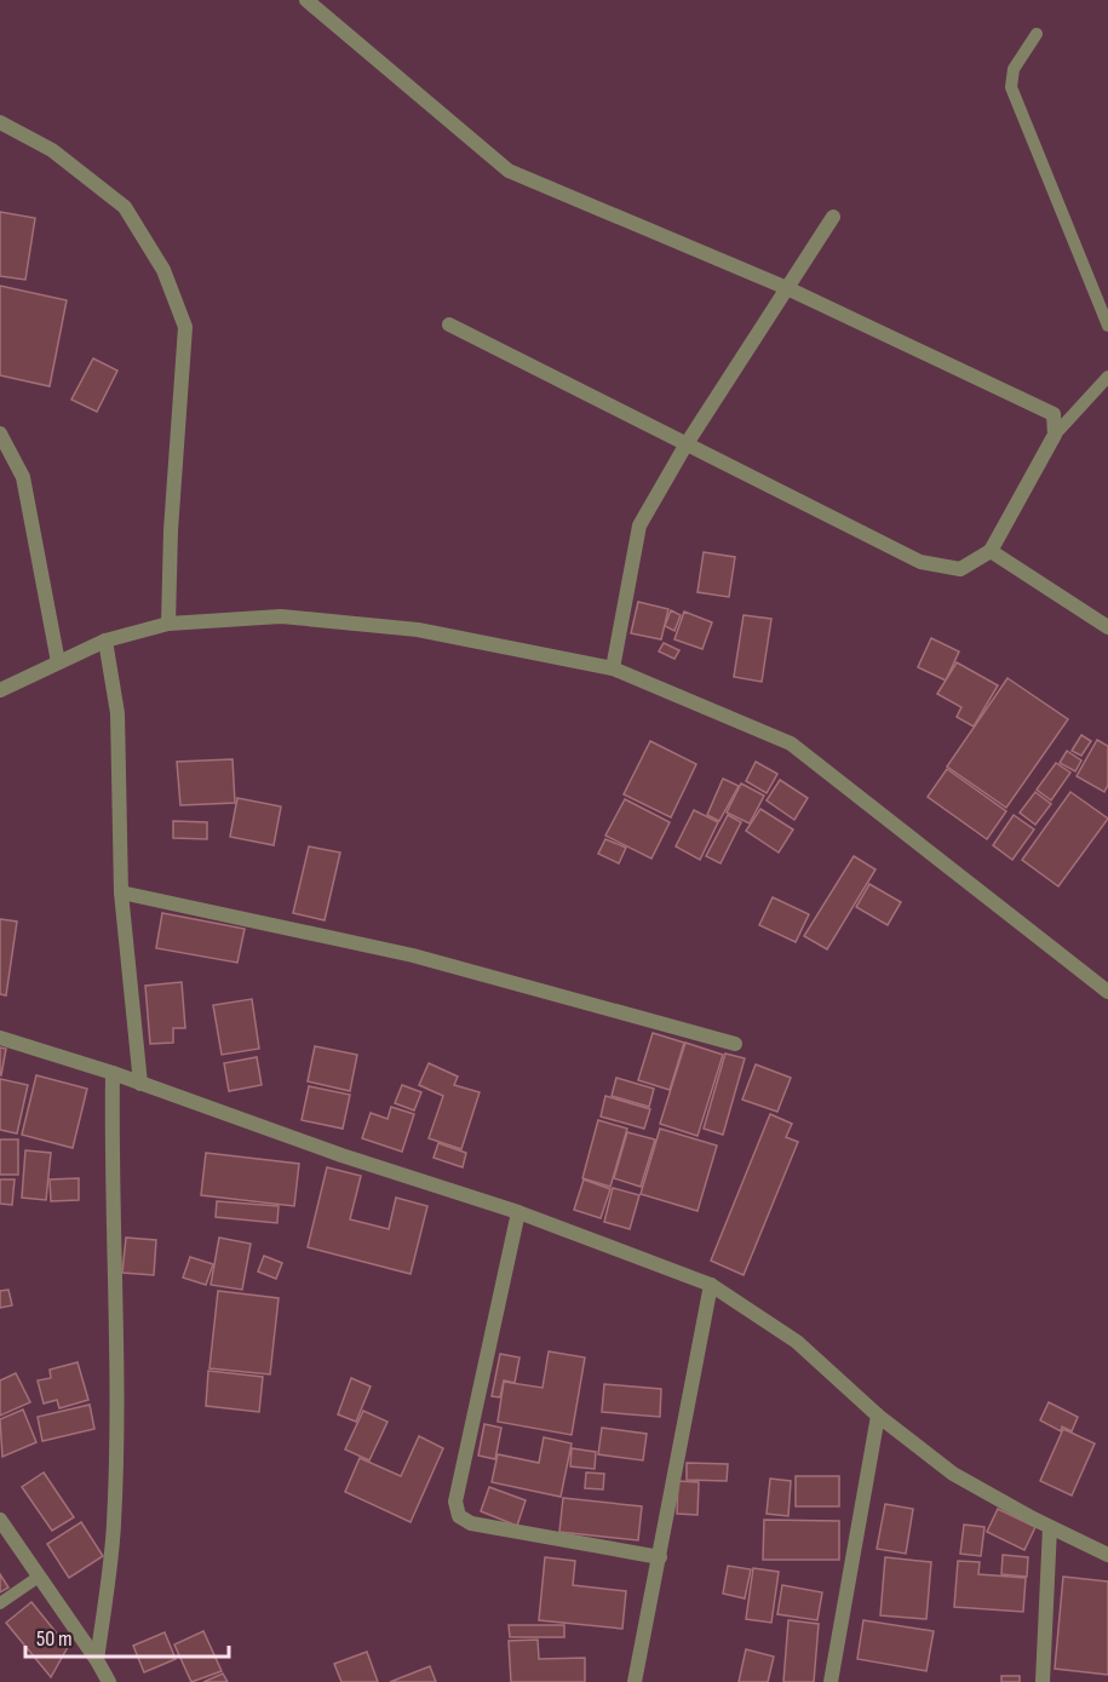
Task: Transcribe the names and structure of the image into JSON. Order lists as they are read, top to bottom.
{
  "scale_bar": "50 m"
}
